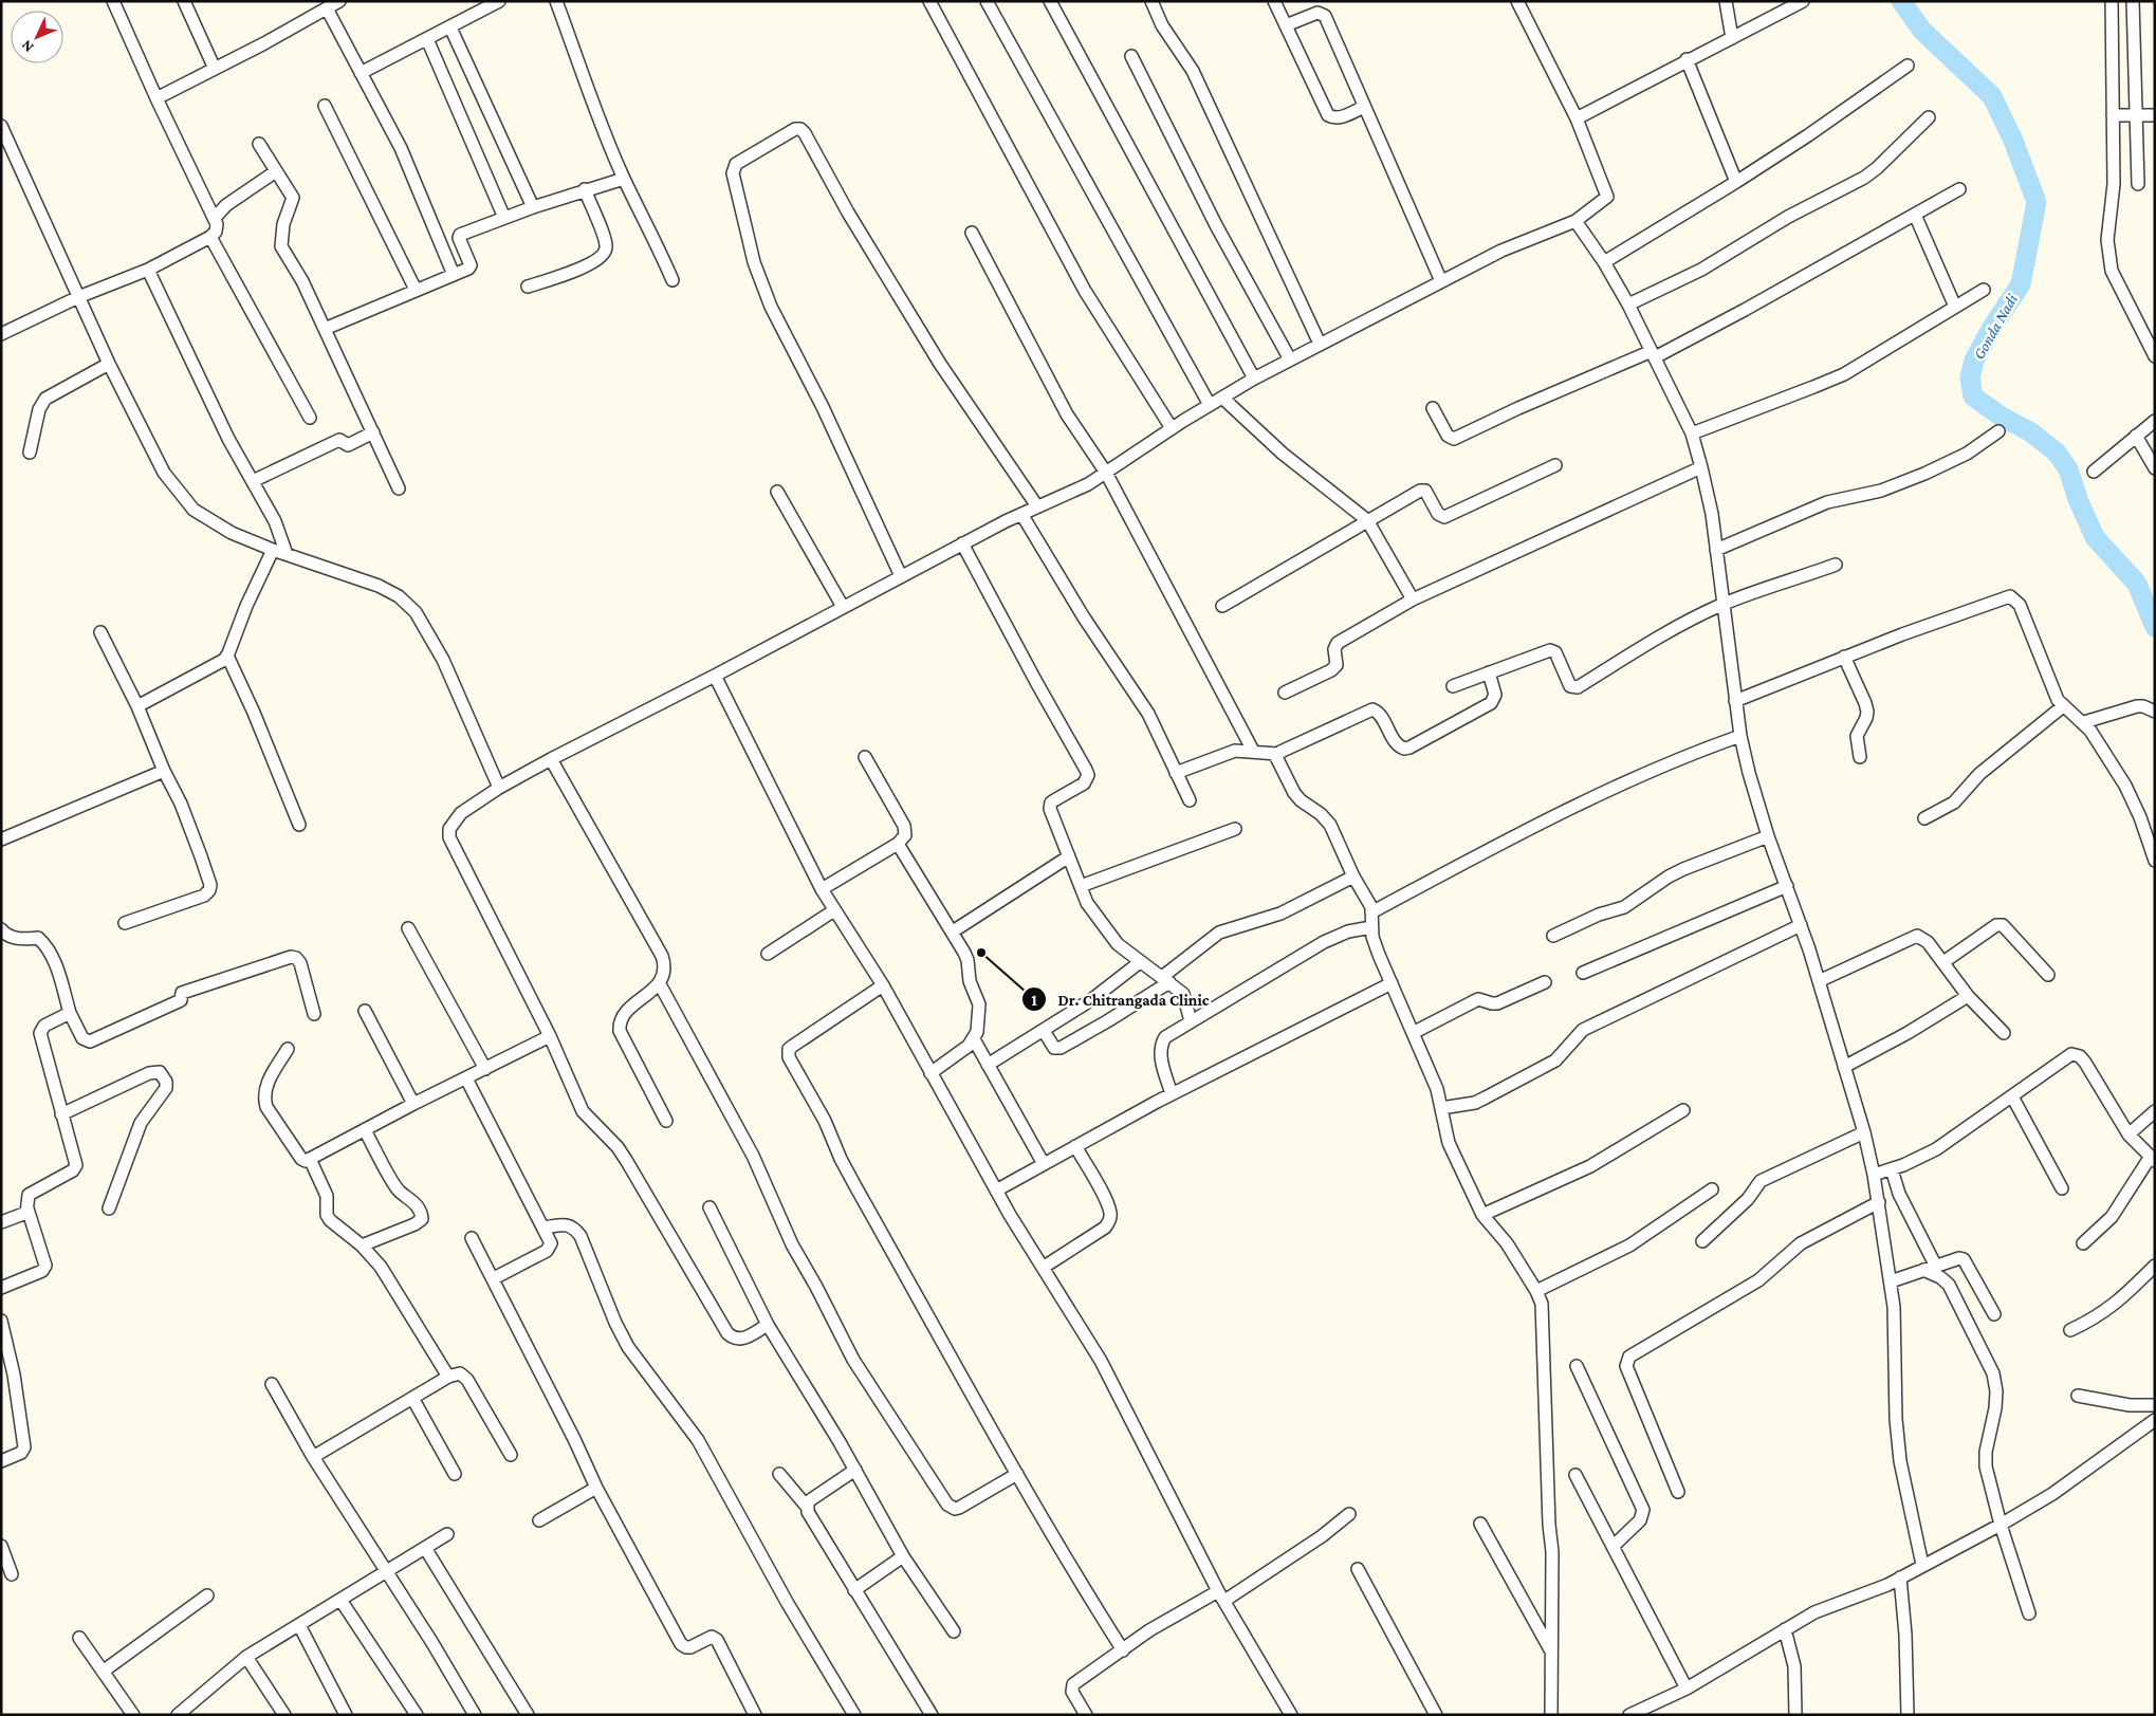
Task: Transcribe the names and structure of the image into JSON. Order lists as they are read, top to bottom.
{
  "water": ["Gonda Nadi"],
  "places": ["Dr. Chitrangada Clinic"],
  "north": "bottom left"
}
